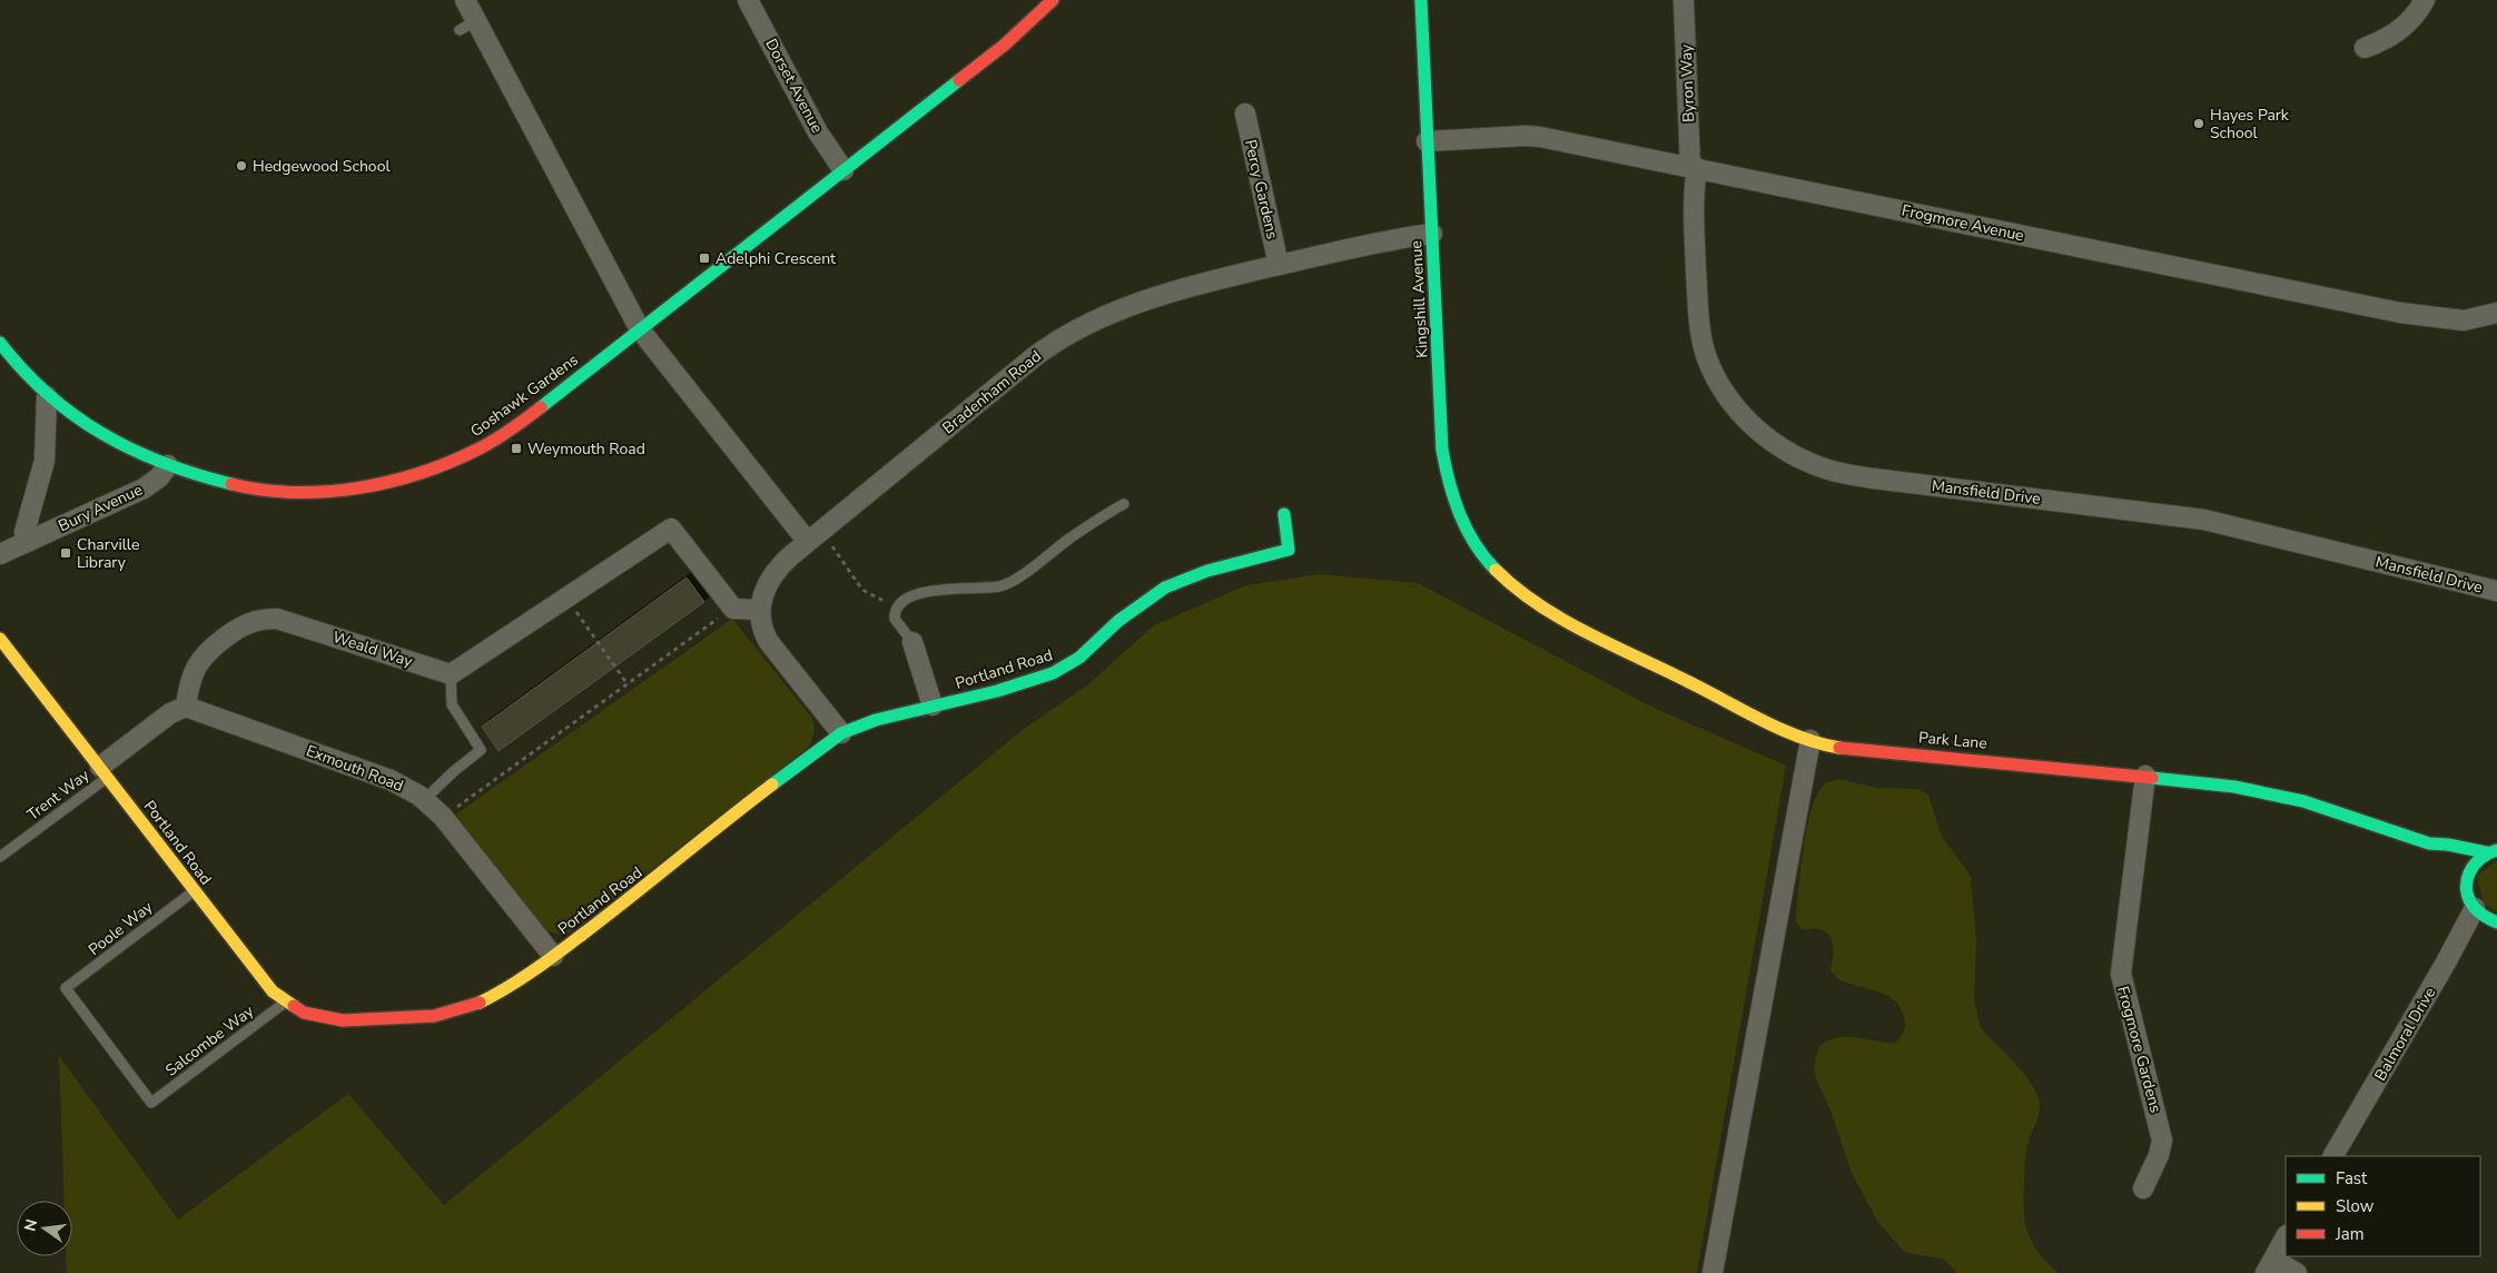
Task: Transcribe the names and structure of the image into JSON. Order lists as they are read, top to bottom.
{
  "streets": {
    "street": [
      "Byron Way",
      "Dorset Avenue",
      "Percy Gardens",
      "Frogmore Avenue",
      "Kingshill Avenue",
      "Bradenham Road",
      "Goshawk Gardens",
      "Mansfield Drive",
      "Bury Avenue",
      "Weald Way",
      "Portland Road",
      "Park Lane",
      "Exmouth Road",
      "Balmoral Drive",
      "Frogmore Gardens"
    ],
    "lane": ["Trent Way", "Poole Way", "Salcombe Way"]
  },
  "crossings": [
    ["Byron Way", "Frogmore Avenue"],
    ["Byron Way", "Mansfield Drive"],
    ["Percy Gardens", "Bradenham Road"],
    ["Frogmore Avenue", "Kingshill Avenue"],
    ["Frogmore Avenue", "Mansfield Drive"],
    ["Kingshill Avenue", "Bradenham Road"],
    ["Kingshill Avenue", "Park Lane"],
    ["Goshawk Gardens", "Bury Avenue"],
    ["Weald Way", "Exmouth Road"],
    ["Portland Road", "Exmouth Road"],
    ["Portland Road", "Trent Way"],
    ["Portland Road", "Poole Way"],
    ["Portland Road", "Salcombe Way"],
    ["Park Lane", "Frogmore Gardens"],
    ["Poole Way", "Salcombe Way"]
  ],
  "places": {
    "other": ["Hayes Park School", "Hedgewood School"],
    "transit": ["Adelphi Crescent", "Weymouth Road", "Charville Library"]
  },
  "legend": ["Fast", "Slow", "Jam"],
  "north": "left"
}
